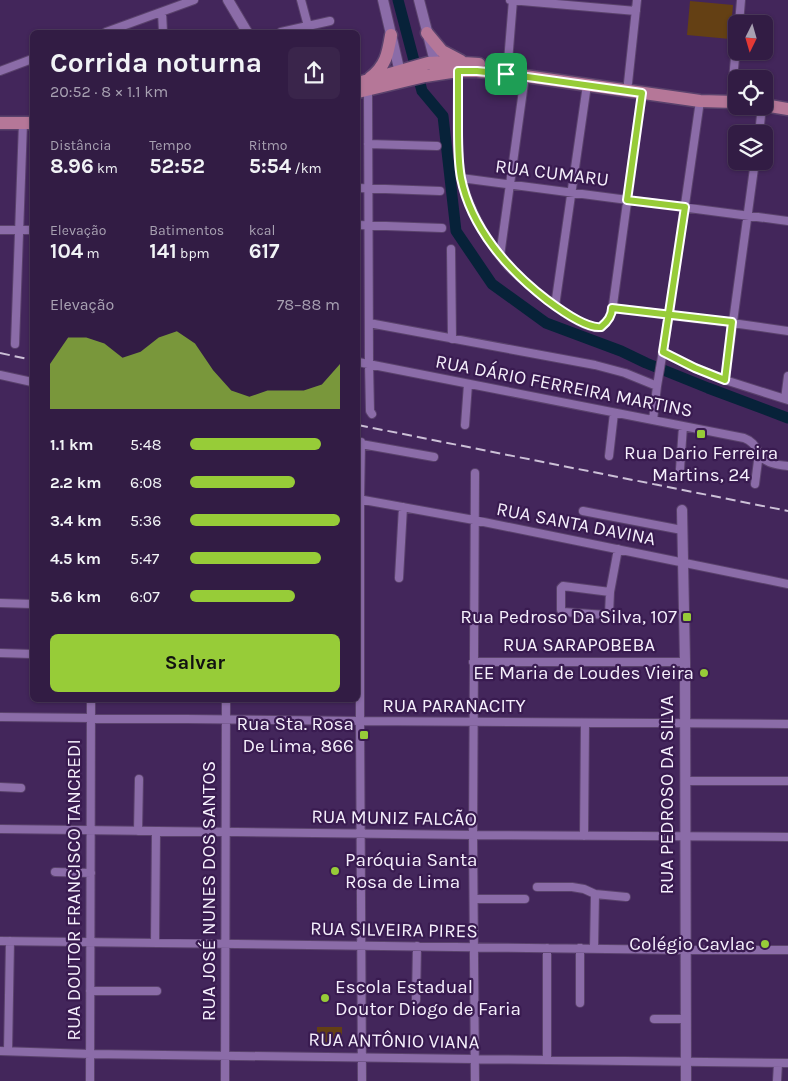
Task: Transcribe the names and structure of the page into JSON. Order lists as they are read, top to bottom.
{
  "streets": {
    "street": [
      "RUA CUMARU",
      "RUA DÁRIO FERREIRA MARTINS",
      "RUA SANTA DAVINA",
      "RUA SARAPOBEBA",
      "RUA PARANACITY",
      "RUA PEDROSO DA SILVA",
      "RUA MUNIZ FALCÃO",
      "RUA DOUTOR FRANCISCO TANCREDI",
      "RUA JOSÉ NUNES DOS SANTOS",
      "RUA SILVEIRA PIRES",
      "RUA ANTÔNIO VIANA"
    ]
  },
  "crossings": [
    ["RUA SANTA DAVINA", "RUA PEDROSO DA SILVA"],
    ["RUA SARAPOBEBA", "RUA PEDROSO DA SILVA"],
    ["RUA PARANACITY", "RUA PEDROSO DA SILVA"],
    ["RUA PARANACITY", "RUA DOUTOR FRANCISCO TANCREDI"],
    ["RUA PARANACITY", "RUA JOSÉ NUNES DOS SANTOS"],
    ["RUA PEDROSO DA SILVA", "RUA MUNIZ FALCÃO"],
    ["RUA PEDROSO DA SILVA", "RUA SILVEIRA PIRES"],
    ["RUA PEDROSO DA SILVA", "RUA ANTÔNIO VIANA"],
    ["RUA MUNIZ FALCÃO", "RUA DOUTOR FRANCISCO TANCREDI"],
    ["RUA MUNIZ FALCÃO", "RUA JOSÉ NUNES DOS SANTOS"],
    ["RUA DOUTOR FRANCISCO TANCREDI", "RUA SILVEIRA PIRES"],
    ["RUA DOUTOR FRANCISCO TANCREDI", "RUA ANTÔNIO VIANA"],
    ["RUA JOSÉ NUNES DOS SANTOS", "RUA SILVEIRA PIRES"],
    ["RUA JOSÉ NUNES DOS SANTOS", "RUA ANTÔNIO VIANA"]
  ],
  "places": {
    "transit": ["Rua Dario Ferreira Martins, 24", "Rua Pedroso Da Silva, 107", "Rua Sta. Rosa De Lima, 866"],
    "other": [
      "EE Maria de Loudes Vieira",
      "Paróquia Santa Rosa de Lima",
      "Colégio Cavlac",
      "Escola Estadual Doutor Diogo de Faria"
    ]
  },
  "north": "bottom",
  "page": {
    "heading": ["Corrida noturna", "20:52 · 8 × 1.1 km"],
    "stats": [
      ["Distância", "8.96 km"],
      ["Tempo", "52:52"],
      ["Ritmo", "5:54 /km"],
      ["Elevação", "104 m"],
      ["Batimentos", "141 bpm"],
      ["kcal", "617"]
    ],
    "chart": ["Elevação", "78–88 m"],
    "list": [
      {
        "name": "1.1 km",
        "note": "5:48"
      },
      {
        "name": "2.2 km",
        "note": "6:08"
      },
      {
        "name": "3.4 km",
        "note": "5:36"
      },
      {
        "name": "4.5 km",
        "note": "5:47"
      },
      {
        "name": "5.6 km",
        "note": "6:07"
      }
    ],
    "buttons": "Salvar"
  }
}
